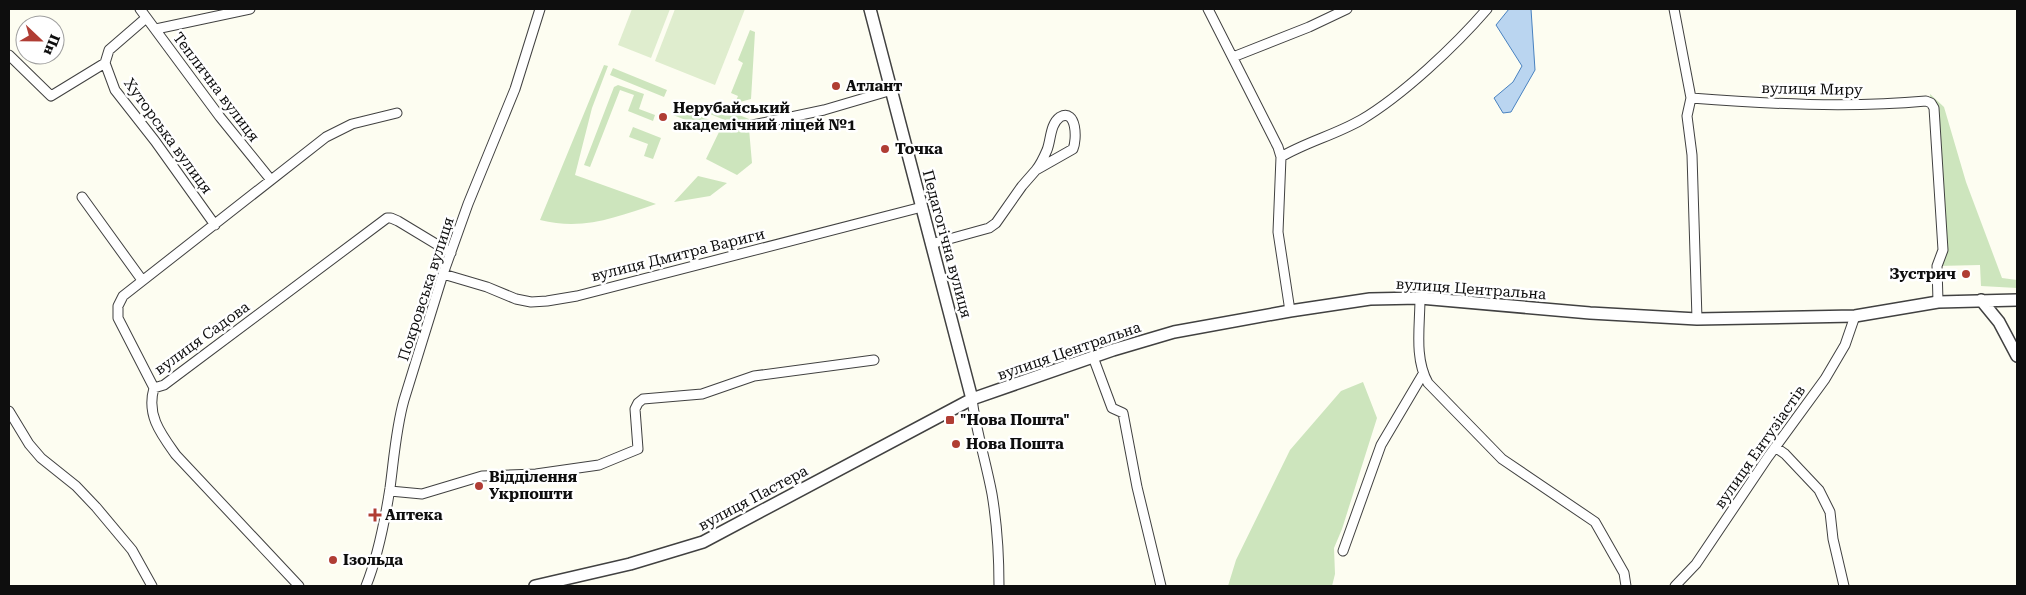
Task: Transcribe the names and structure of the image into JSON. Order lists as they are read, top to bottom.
{
  "streets": {
    "street": [
      "Теплична вулиця",
      "вулиця Миру",
      "Хуторська вулиця",
      "Педагогічна вулиця",
      "вулиця Дмитра Вариги",
      "Покровська вулиця",
      "вулиця Центральна",
      "вулиця Садова",
      "вулиця Ентузіастів",
      "вулиця Пастера"
    ]
  },
  "crossings": [
    ["Теплична вулиця", "вулиця Садова"],
    ["вулиця Миру", "вулиця Центральна"],
    ["Хуторська вулиця", "вулиця Садова"],
    ["Педагогічна вулиця", "вулиця Дмитра Вариги"],
    ["Педагогічна вулиця", "вулиця Центральна"],
    ["Педагогічна вулиця", "вулиця Пастера"],
    ["вулиця Дмитра Вариги", "Покровська вулиця"],
    ["Покровська вулиця", "вулиця Садова"],
    ["вулиця Центральна", "вулиця Ентузіастів"],
    ["вулиця Центральна", "вулиця Пастера"]
  ],
  "places": {
    "other": [
      "Атлант",
      "Нерубайський академічний ліцей №1",
      "Точка",
      "Зустрич",
      "Нова Пошта",
      "Відділення Укрпошти",
      "Ізольда"
    ],
    "transit": ["\"Нова Пошта\""],
    "health": ["Аптека"]
  },
  "north": "right"
}
